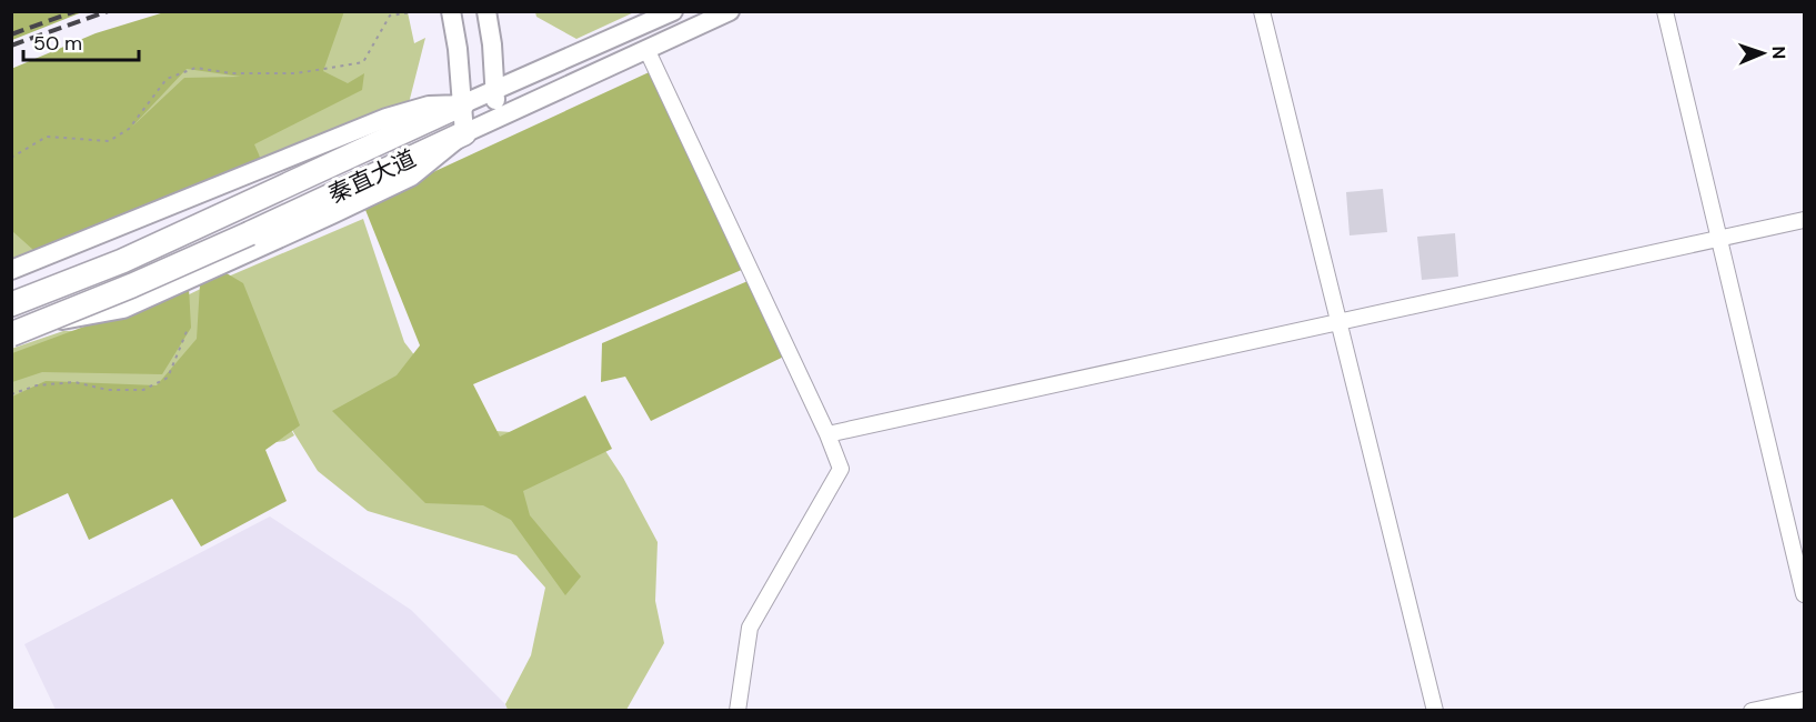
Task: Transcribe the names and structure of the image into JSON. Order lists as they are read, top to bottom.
{
  "streets": {
    "main road": ["秦直大道"]
  },
  "scale_bar": "50 m",
  "north": "right"
}
